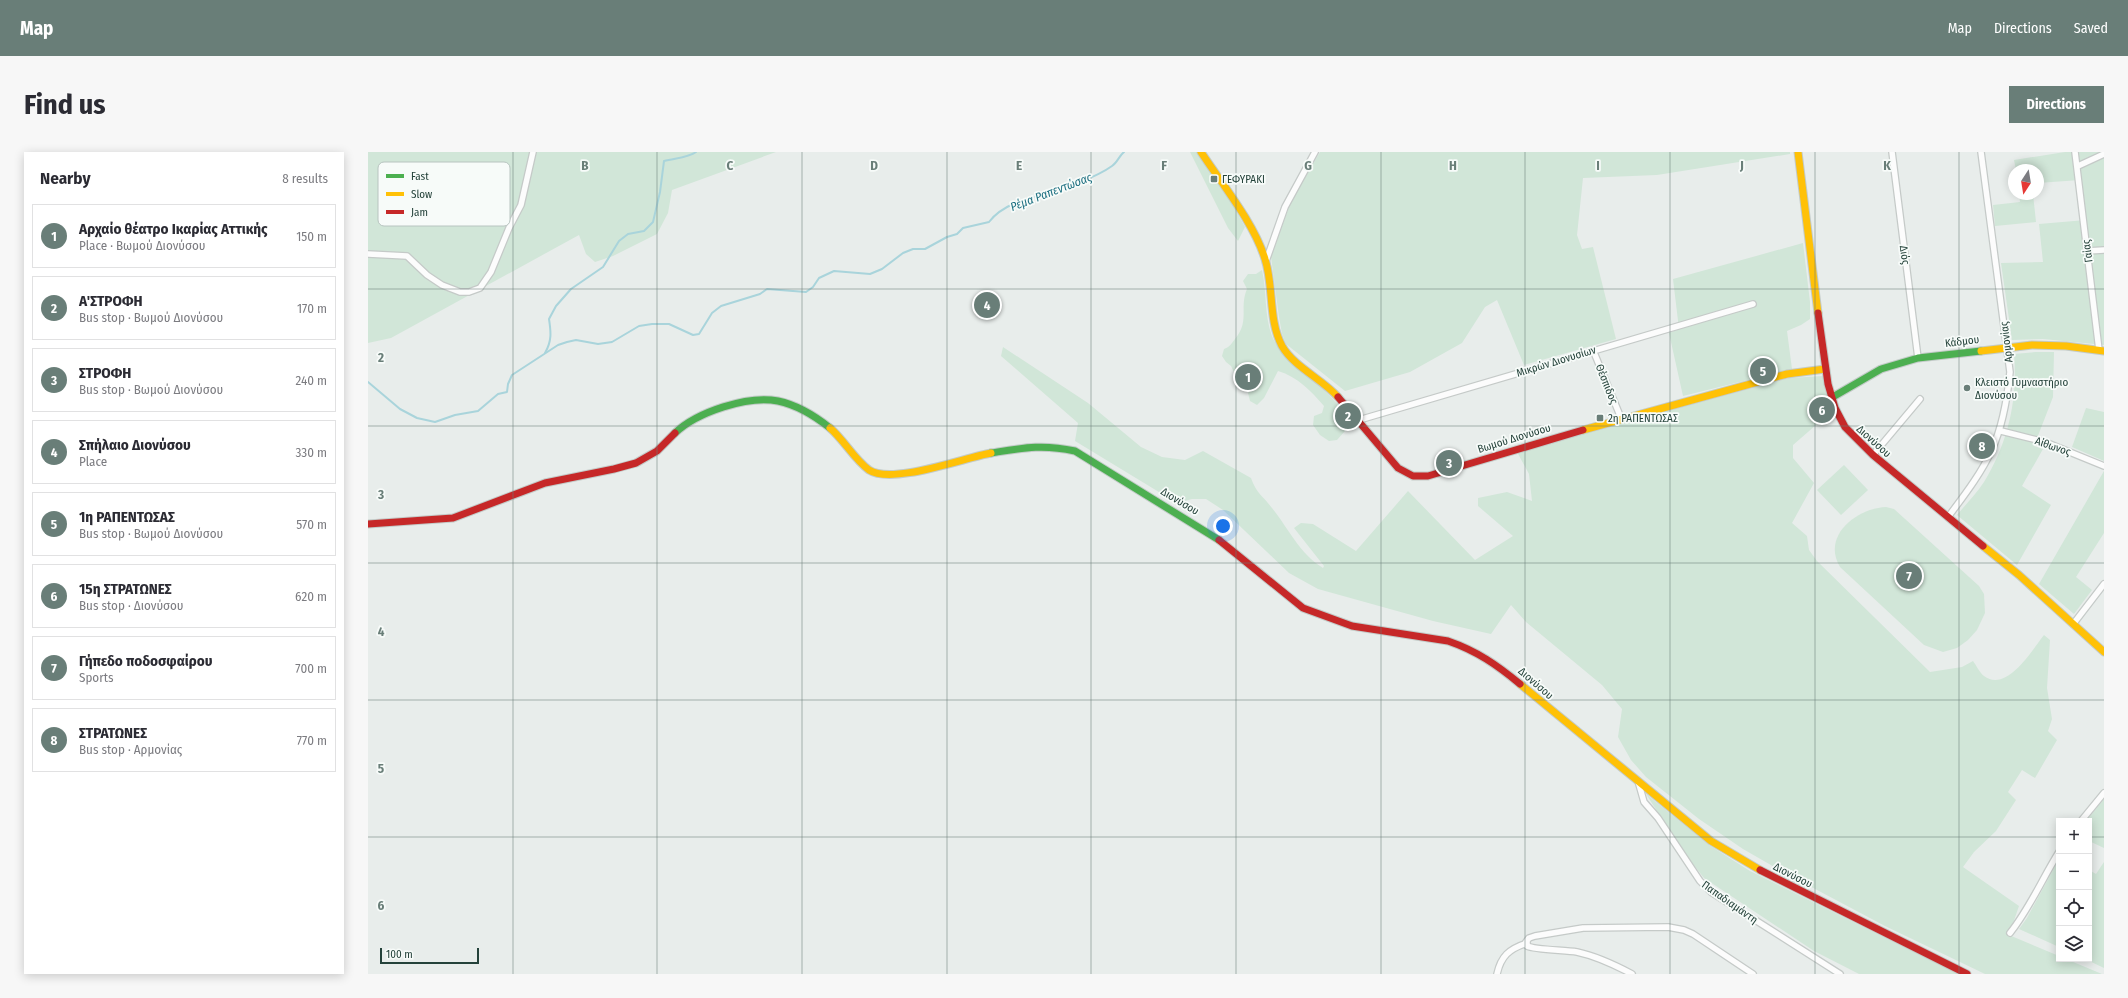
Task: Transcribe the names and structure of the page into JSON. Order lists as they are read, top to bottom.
{
  "streets": {
    "street": [
      "Γαίας",
      "Διός",
      "Κάδμου",
      "Αρμονίας",
      "Μικρών Διονυσίων",
      "Θέσπιδος",
      "Βωμού Διονύσου",
      "Διονύσου",
      "Αίθωνος",
      "Παπαδιαμάντη"
    ]
  },
  "crossings": [
    ["Γαίας", "Κάδμου"],
    ["Διός", "Κάδμου"],
    ["Κάδμου", "Αρμονίας"],
    ["Κάδμου", "Διονύσου"],
    ["Αρμονίας", "Διονύσου"],
    ["Αρμονίας", "Αίθωνος"],
    ["Μικρών Διονυσίων", "Θέσπιδος"],
    ["Μικρών Διονυσίων", "Βωμού Διονύσου"],
    ["Θέσπιδος", "Βωμού Διονύσου"],
    ["Βωμού Διονύσου", "Διονύσου"],
    ["Διονύσου", "Παπαδιαμάντη"]
  ],
  "water": ["Ρέμα Ραπεντώσας"],
  "places": {
    "transit": ["ΓΕΦΥΡΑΚΙ", "2η ΡΑΠΕΝΤΩΣΑΣ"],
    "other": ["Κλειστό Γυμναστήριο Διονύσου"]
  },
  "legend": ["Fast", "Slow", "Jam"],
  "scale_bar": "100 m",
  "north": "bottom",
  "page": {
    "header": "Map",
    "nav": ["Map", "Directions", "Saved"],
    "buttons": "Directions",
    "title": "Find us",
    "heading": ["Nearby", "8 results"],
    "list": [
      {
        "mark": "1",
        "name": "Αρχαίο θέατρο Ικαρίας Αττικής",
        "note": "Place · Βωμού Διονύσου",
        "value": "150 m"
      },
      {
        "mark": "2",
        "name": "Α'ΣΤΡΟΦΗ",
        "note": "Bus stop · Βωμού Διονύσου",
        "value": "170 m"
      },
      {
        "mark": "3",
        "name": "ΣΤΡΟΦΗ",
        "note": "Bus stop · Βωμού Διονύσου",
        "value": "240 m"
      },
      {
        "mark": "4",
        "name": "Σπήλαιο Διονύσου",
        "note": "Place",
        "value": "330 m"
      },
      {
        "mark": "5",
        "name": "1η ΡΑΠΕΝΤΩΣΑΣ",
        "note": "Bus stop · Βωμού Διονύσου",
        "value": "570 m"
      },
      {
        "mark": "6",
        "name": "15η ΣΤΡΑΤΩΝΕΣ",
        "note": "Bus stop · Διονύσου",
        "value": "620 m"
      },
      {
        "mark": "7",
        "name": "Γήπεδο ποδοσφαίρου",
        "note": "Sports",
        "value": "700 m"
      },
      {
        "mark": "8",
        "name": "ΣΤΡΑΤΩΝΕΣ",
        "note": "Bus stop · Αρμονίας",
        "value": "770 m"
      }
    ],
    "pins": [
      "4",
      "5",
      "1",
      "6",
      "2",
      "8",
      "3",
      "7"
    ],
    "map_buttons": ["+", "−"],
    "scale": "100 m"
  },
  "grid": {
    "columns": [
      "B",
      "C",
      "D",
      "E",
      "F",
      "G",
      "H",
      "I",
      "J",
      "K"
    ],
    "rows": [
      "2",
      "3",
      "4",
      "5",
      "6"
    ]
  }
}
